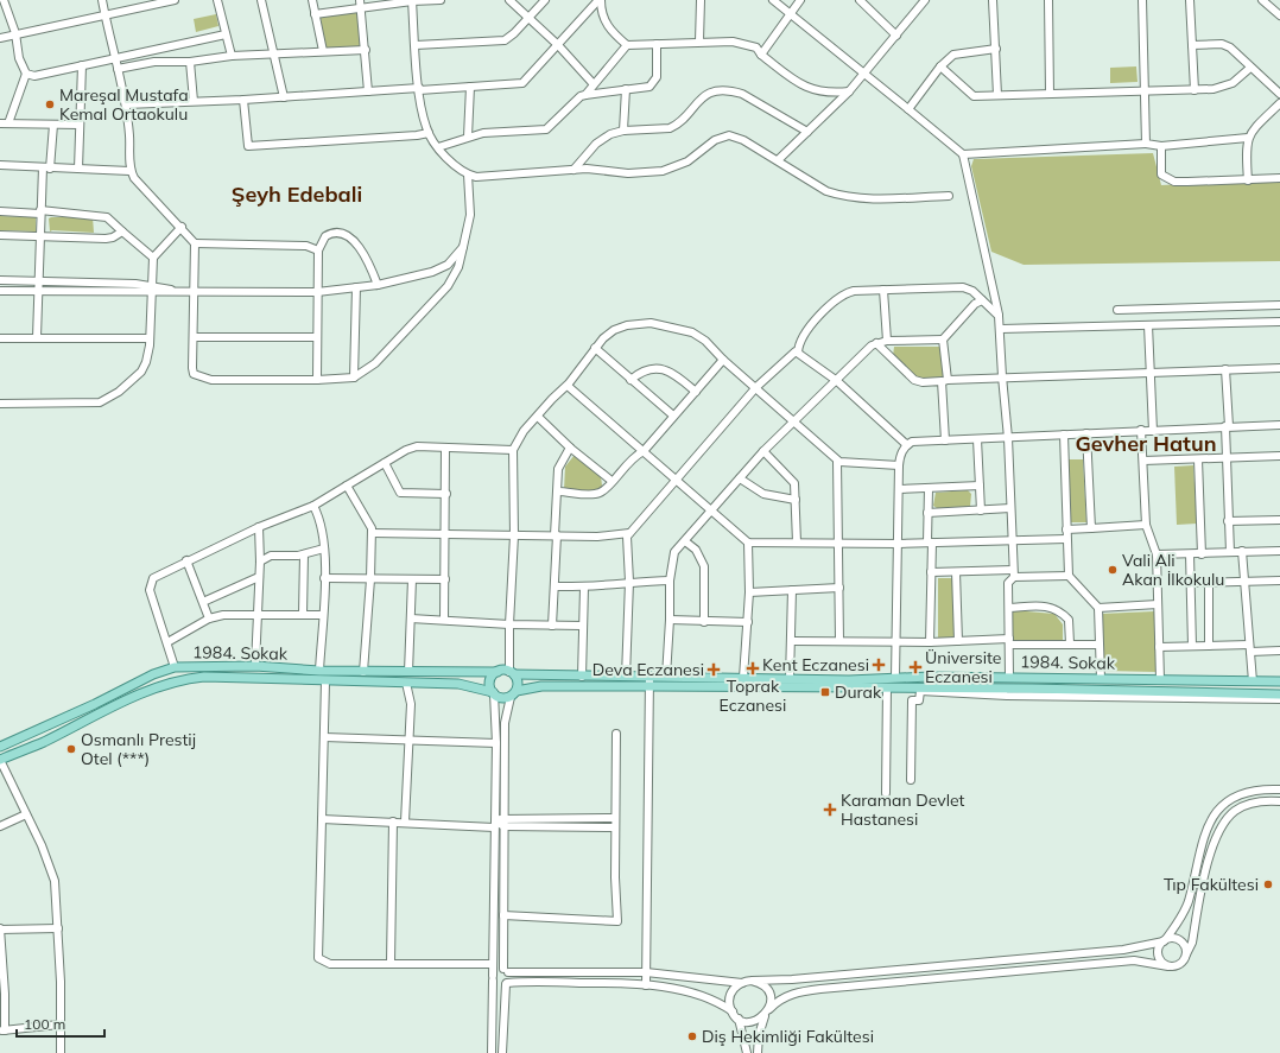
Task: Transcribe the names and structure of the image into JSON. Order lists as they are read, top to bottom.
{
  "streets": {
    "main road": ["1984. Sokak"]
  },
  "districts": ["Şeyh Edebali", "Gevher Hatun"],
  "places": {
    "other": [
      "Mareşal Mustafa Kemal Ortaokulu",
      "Vali Ali Akan İlkokulu",
      "Osmanlı Prestij Otel (***)",
      "Tıp Fakültesi",
      "Diş Hekimliği Fakültesi"
    ],
    "health": [
      "Kent Eczanesi",
      "Üniversite Eczanesi",
      "Toprak Eczanesi",
      "Deva Eczanesi",
      "Karaman Devlet Hastanesi"
    ],
    "transit": ["Durak"]
  },
  "scale_bar": "100 m"
}
